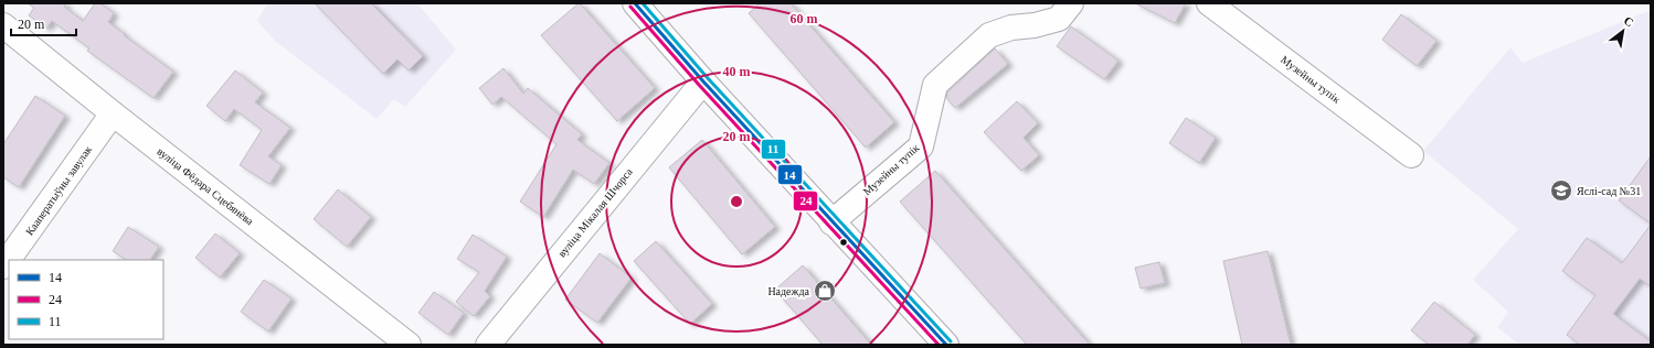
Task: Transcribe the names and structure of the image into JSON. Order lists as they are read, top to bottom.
{
  "streets": {
    "street": [
      "Музейны тупік",
      "вуліца Фёдара Сцебянёва",
      "Кааператыўны завулак",
      "вуліца Мікалая Шчорса"
    ]
  },
  "crossings": [
    ["вуліца Фёдара Сцебянёва", "Кааператыўны завулак"]
  ],
  "places": {
    "school or university": ["Яслі-сад №31"],
    "shop": ["Надежда"]
  },
  "lines": ["transit line 14", "transit line 11", "transit line 24"],
  "legend": ["14", "24", "11"],
  "scale_bar": "20 m",
  "north": "top right",
  "rings": ["60 m", "40 m", "20 m"]
}
